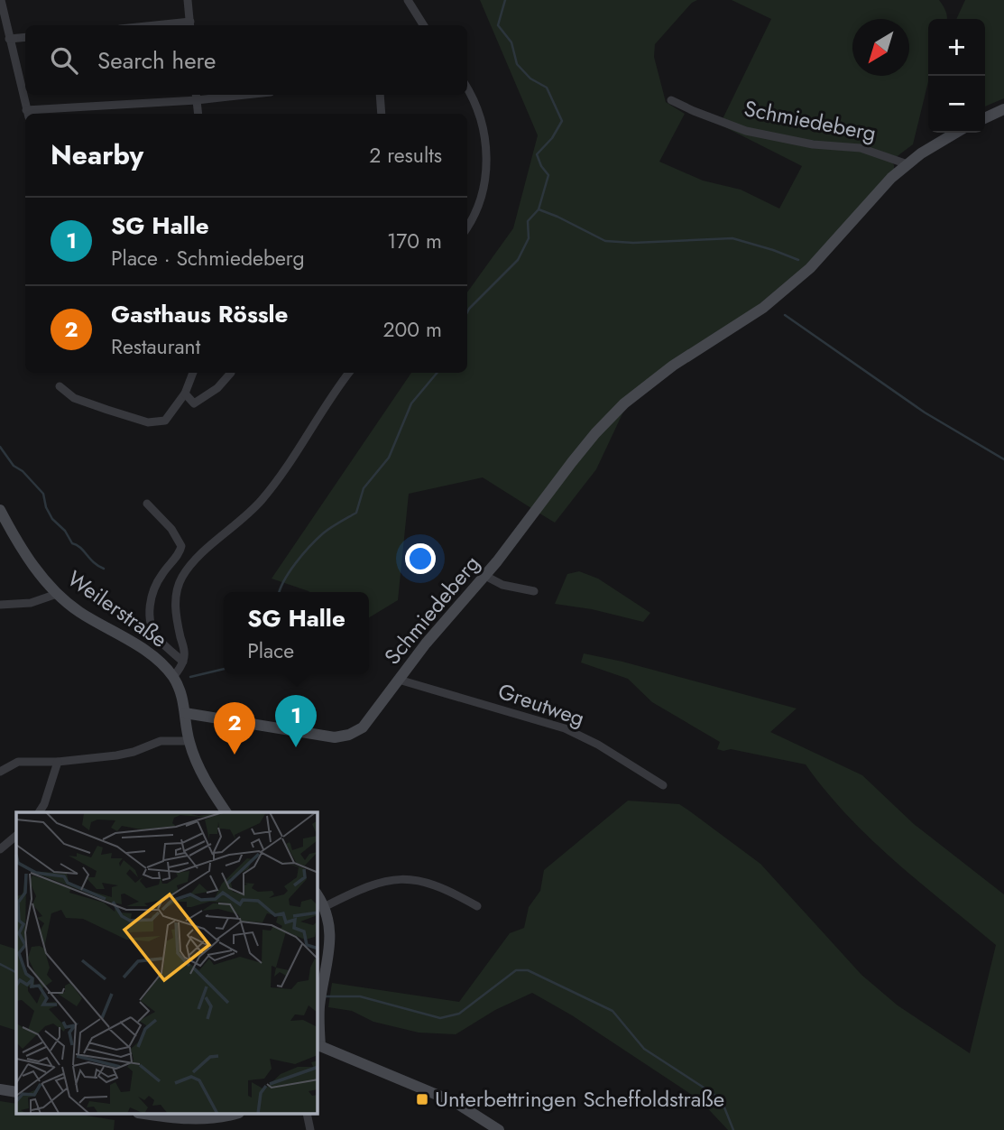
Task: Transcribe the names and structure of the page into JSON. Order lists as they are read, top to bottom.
{
  "streets": {
    "street": ["Schmiedeberg", "Weilerstraße", "Greutweg"]
  },
  "crossings": [
    ["Schmiedeberg", "Weilerstraße"],
    ["Schmiedeberg", "Greutweg"]
  ],
  "places": {
    "transit": ["Unterbettringen Scheffoldstraße"]
  },
  "north": "bottom left",
  "page": {
    "map_buttons": ["+", "−"],
    "search": "Search here",
    "heading": ["Nearby", "2 results"],
    "list": [
      {
        "mark": "1",
        "name": "SG Halle",
        "note": "Place · Schmiedeberg",
        "value": "170 m"
      },
      {
        "mark": "2",
        "name": "Gasthaus Rössle",
        "note": "Restaurant",
        "value": "200 m"
      }
    ],
    "popup": ["SG Halle", "Place"],
    "pins": ["1", "2"]
  }
}
